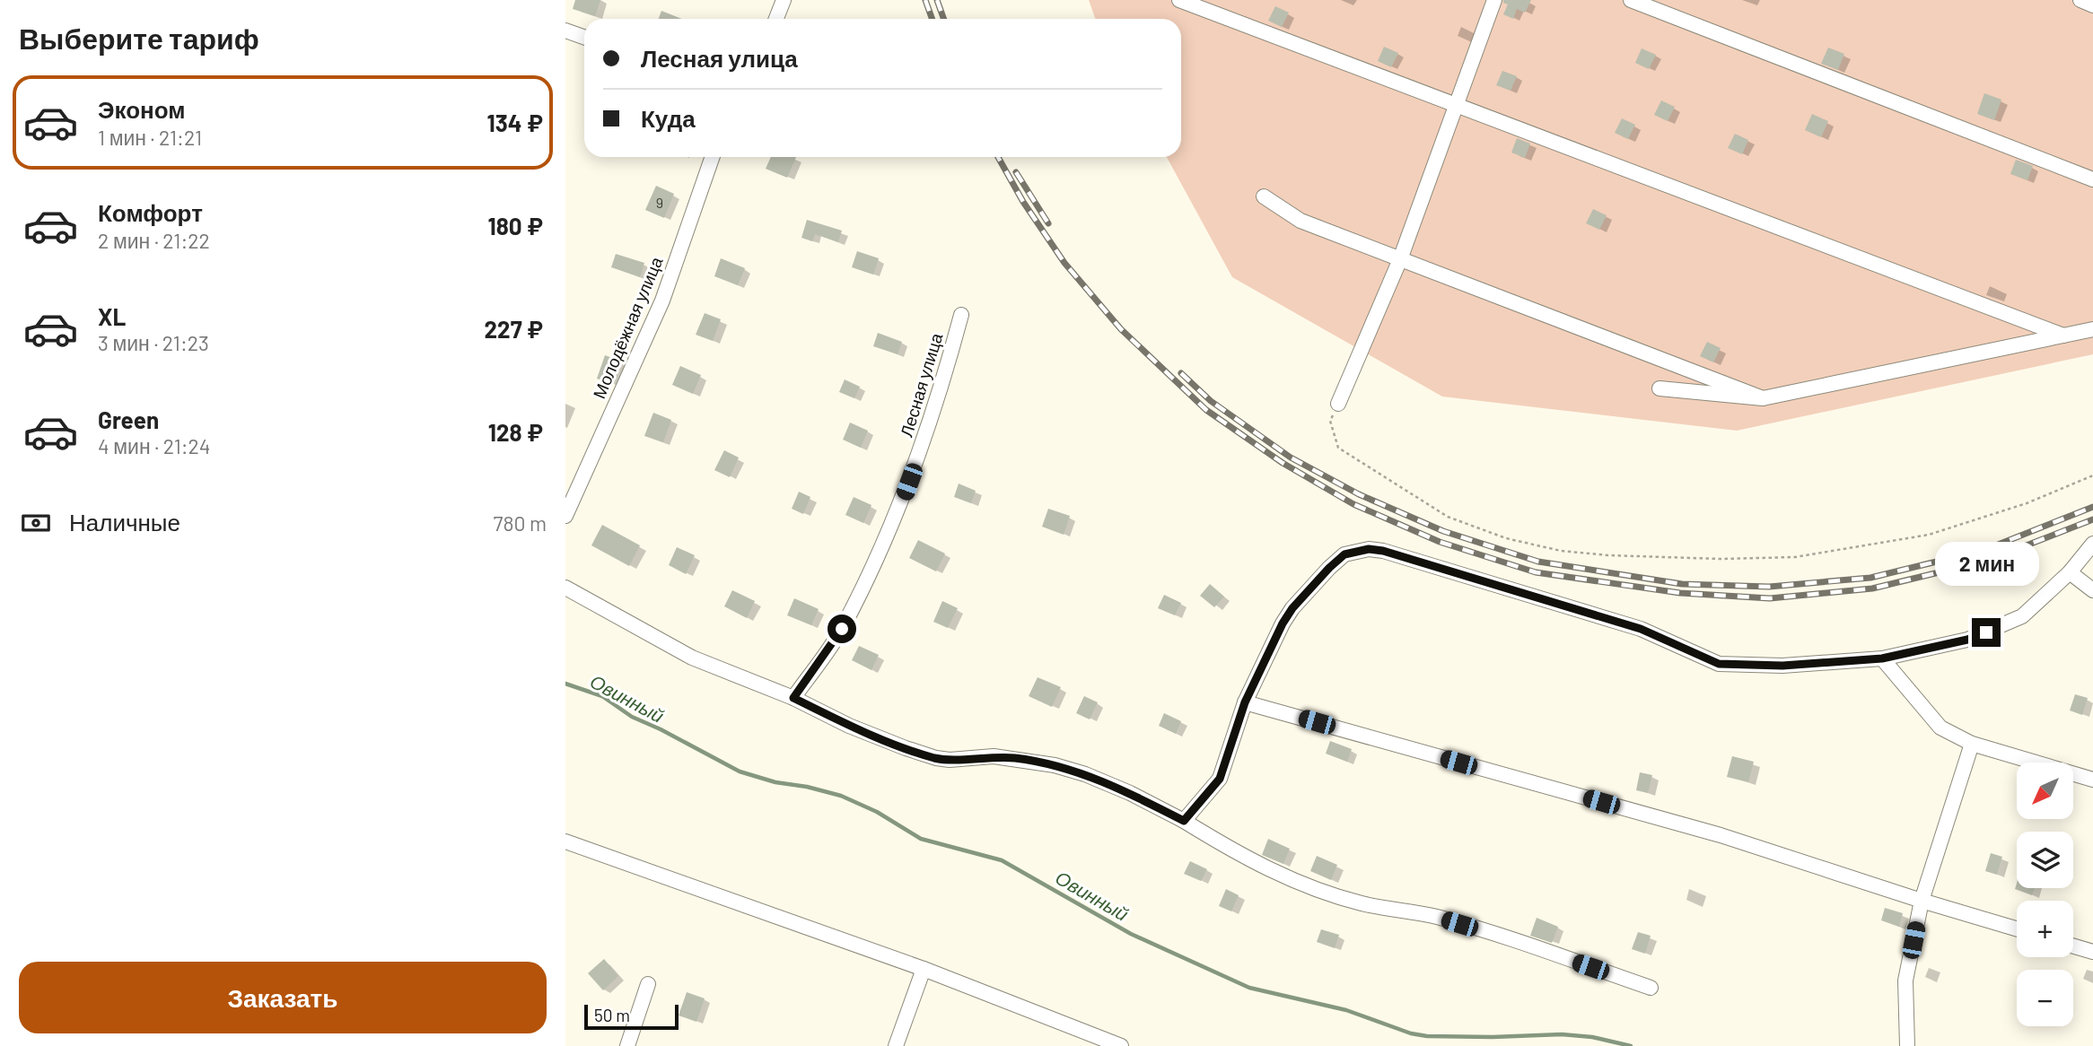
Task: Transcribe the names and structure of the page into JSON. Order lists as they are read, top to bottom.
{
  "streets": {
    "street": ["Молодёжная улица", "Лесная улица"]
  },
  "water": ["Овинный"],
  "house_numbers": ["9"],
  "scale_bar": "50 m",
  "north": "bottom left",
  "page": {
    "heading": "Выберите тариф",
    "banner": ["Лесная улица", "Куда"],
    "list": [
      {
        "name": "Эконом",
        "note": "1 мин · 21:21",
        "value": "134 ₽"
      },
      {
        "name": "Комфорт",
        "note": "2 мин · 21:22",
        "value": "180 ₽"
      },
      {
        "name": "XL",
        "note": "3 мин · 21:23",
        "value": "227 ₽"
      },
      {
        "name": "Green",
        "note": "4 мин · 21:24",
        "value": "128 ₽"
      }
    ],
    "pay": ["Наличные", "780 m"],
    "bubble": "2 мин",
    "map_buttons": ["+", "−"],
    "buttons": "Заказать",
    "scale": "50 m"
  }
}
